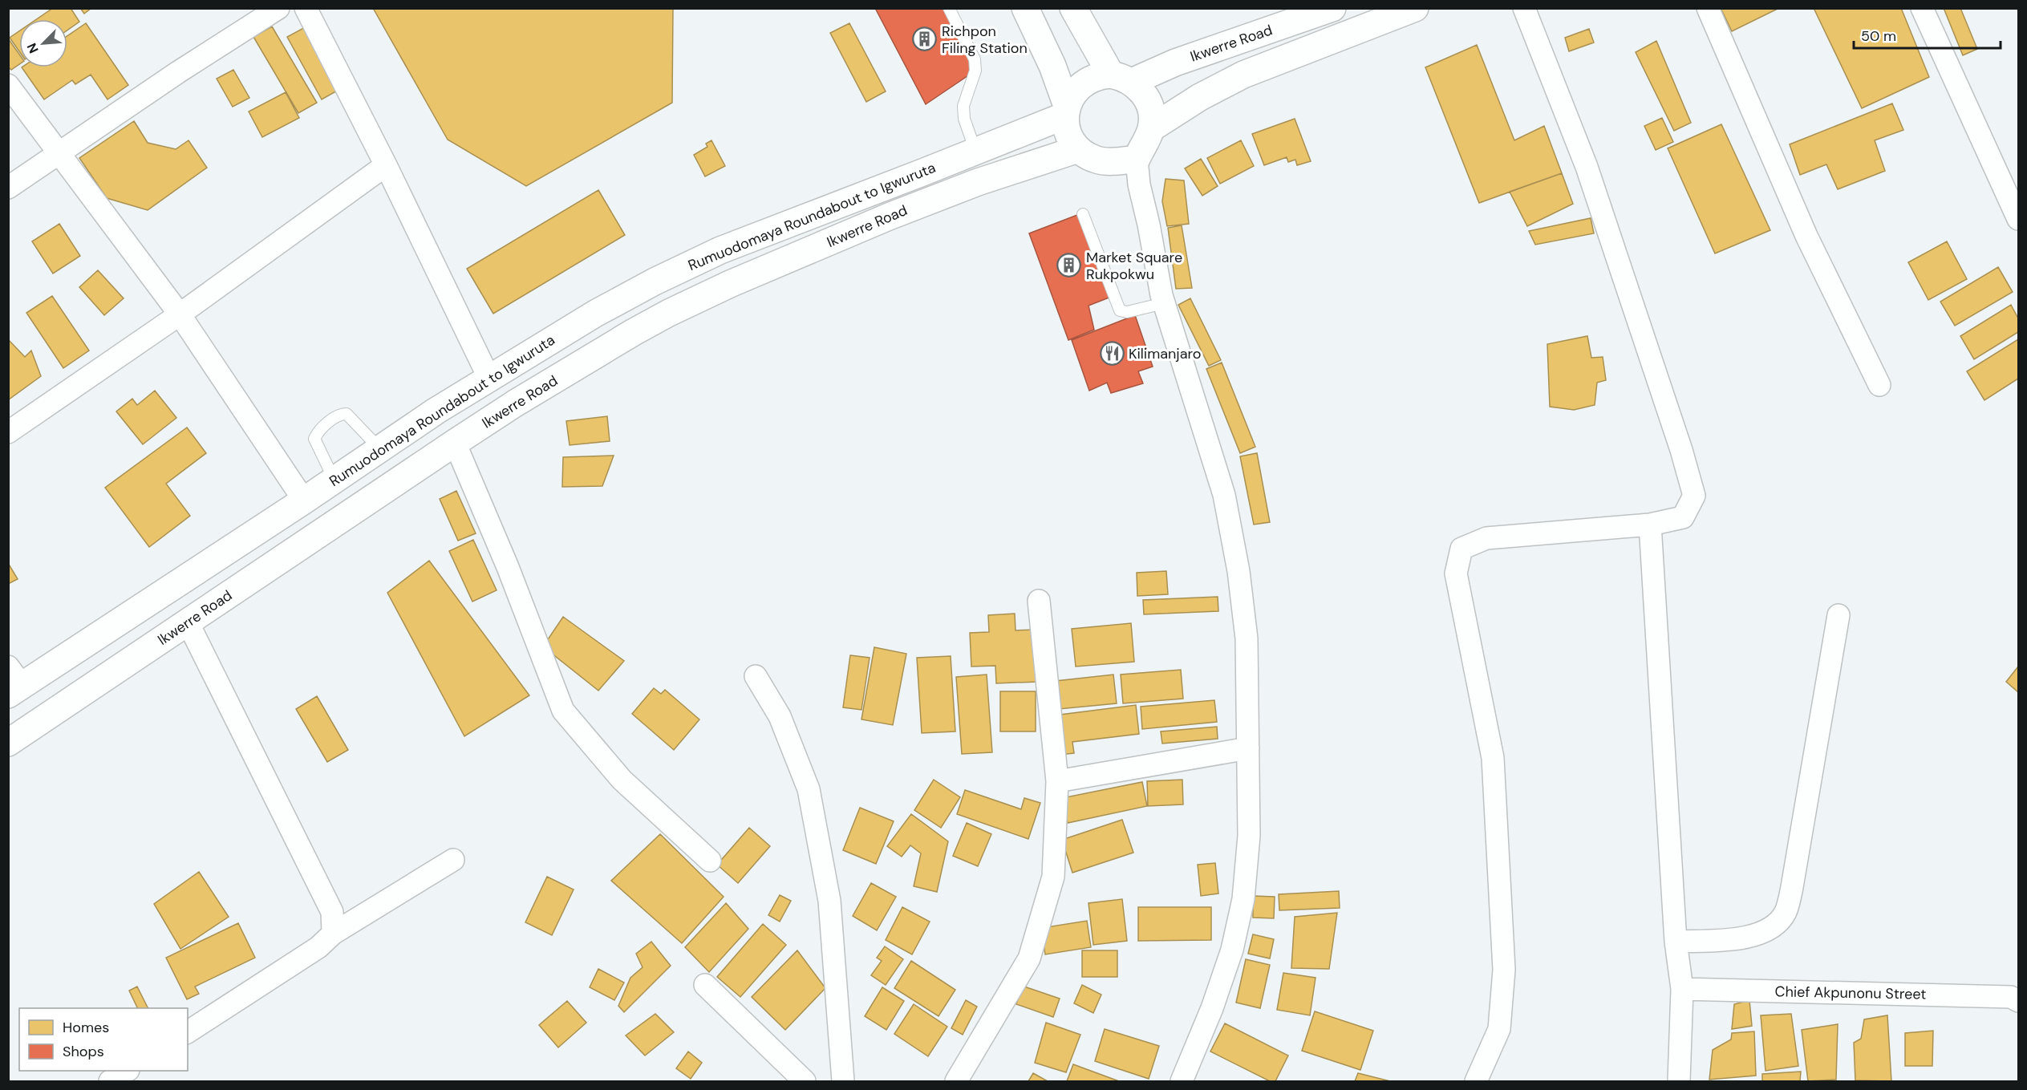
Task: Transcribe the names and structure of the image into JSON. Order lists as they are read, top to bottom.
{
  "streets": {
    "main road": ["Ikwerre Road", "Rumuodomaya Roundabout to Igwuruta"],
    "street": ["Chief Akpunonu Street"]
  },
  "crossings": [
    ["Ikwerre Road", "Rumuodomaya Roundabout to Igwuruta"]
  ],
  "places": {
    "building": ["Richpon Filing Station", "Market Square Rukpokwu"],
    "restaurant": ["Kilimanjaro"]
  },
  "legend": ["Homes", "Shops"],
  "scale_bar": "50 m",
  "north": "bottom left"
}
